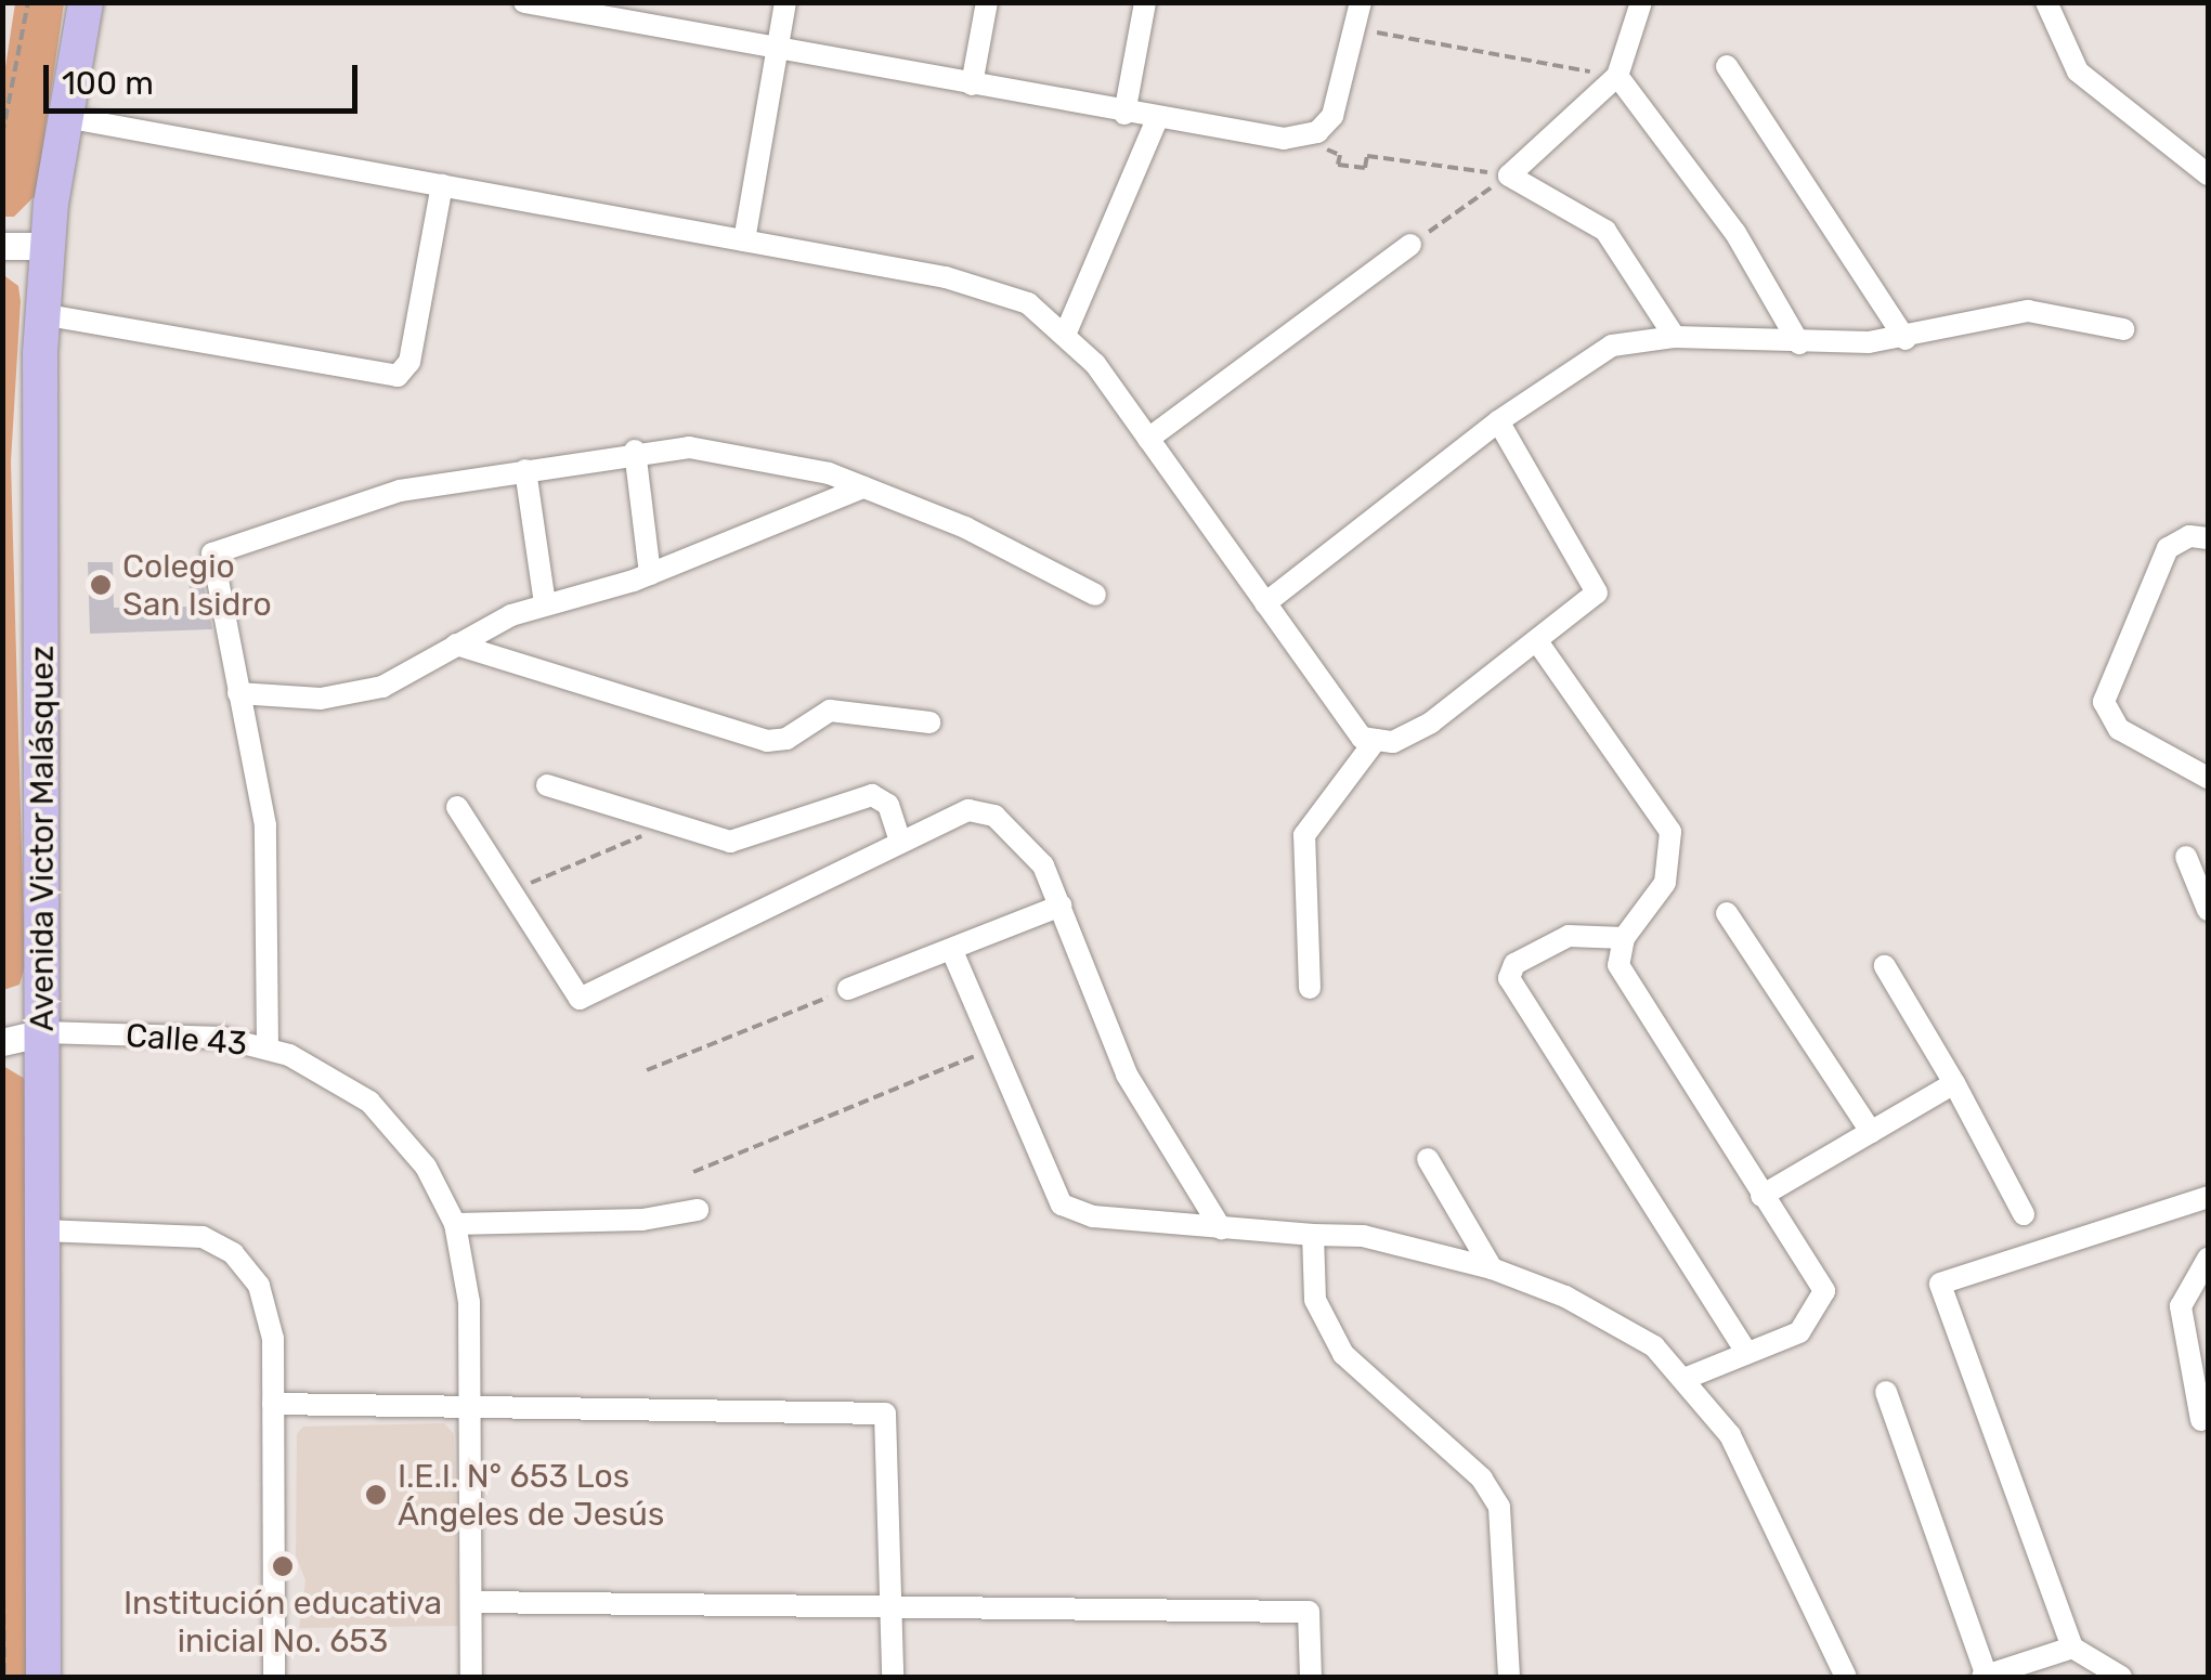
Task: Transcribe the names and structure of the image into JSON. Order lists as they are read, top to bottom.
{
  "streets": {
    "main road": ["Avenida Victor Malásquez"],
    "street": ["Calle 43"]
  },
  "crossings": [
    ["Avenida Victor Malásquez", "Calle 43"]
  ],
  "places": ["Colegio San Isidro", "I.E.I. N° 653 Los Ángeles de Jesús", "Institución educativa inicial No. 653"],
  "scale_bar": "100 m"
}
